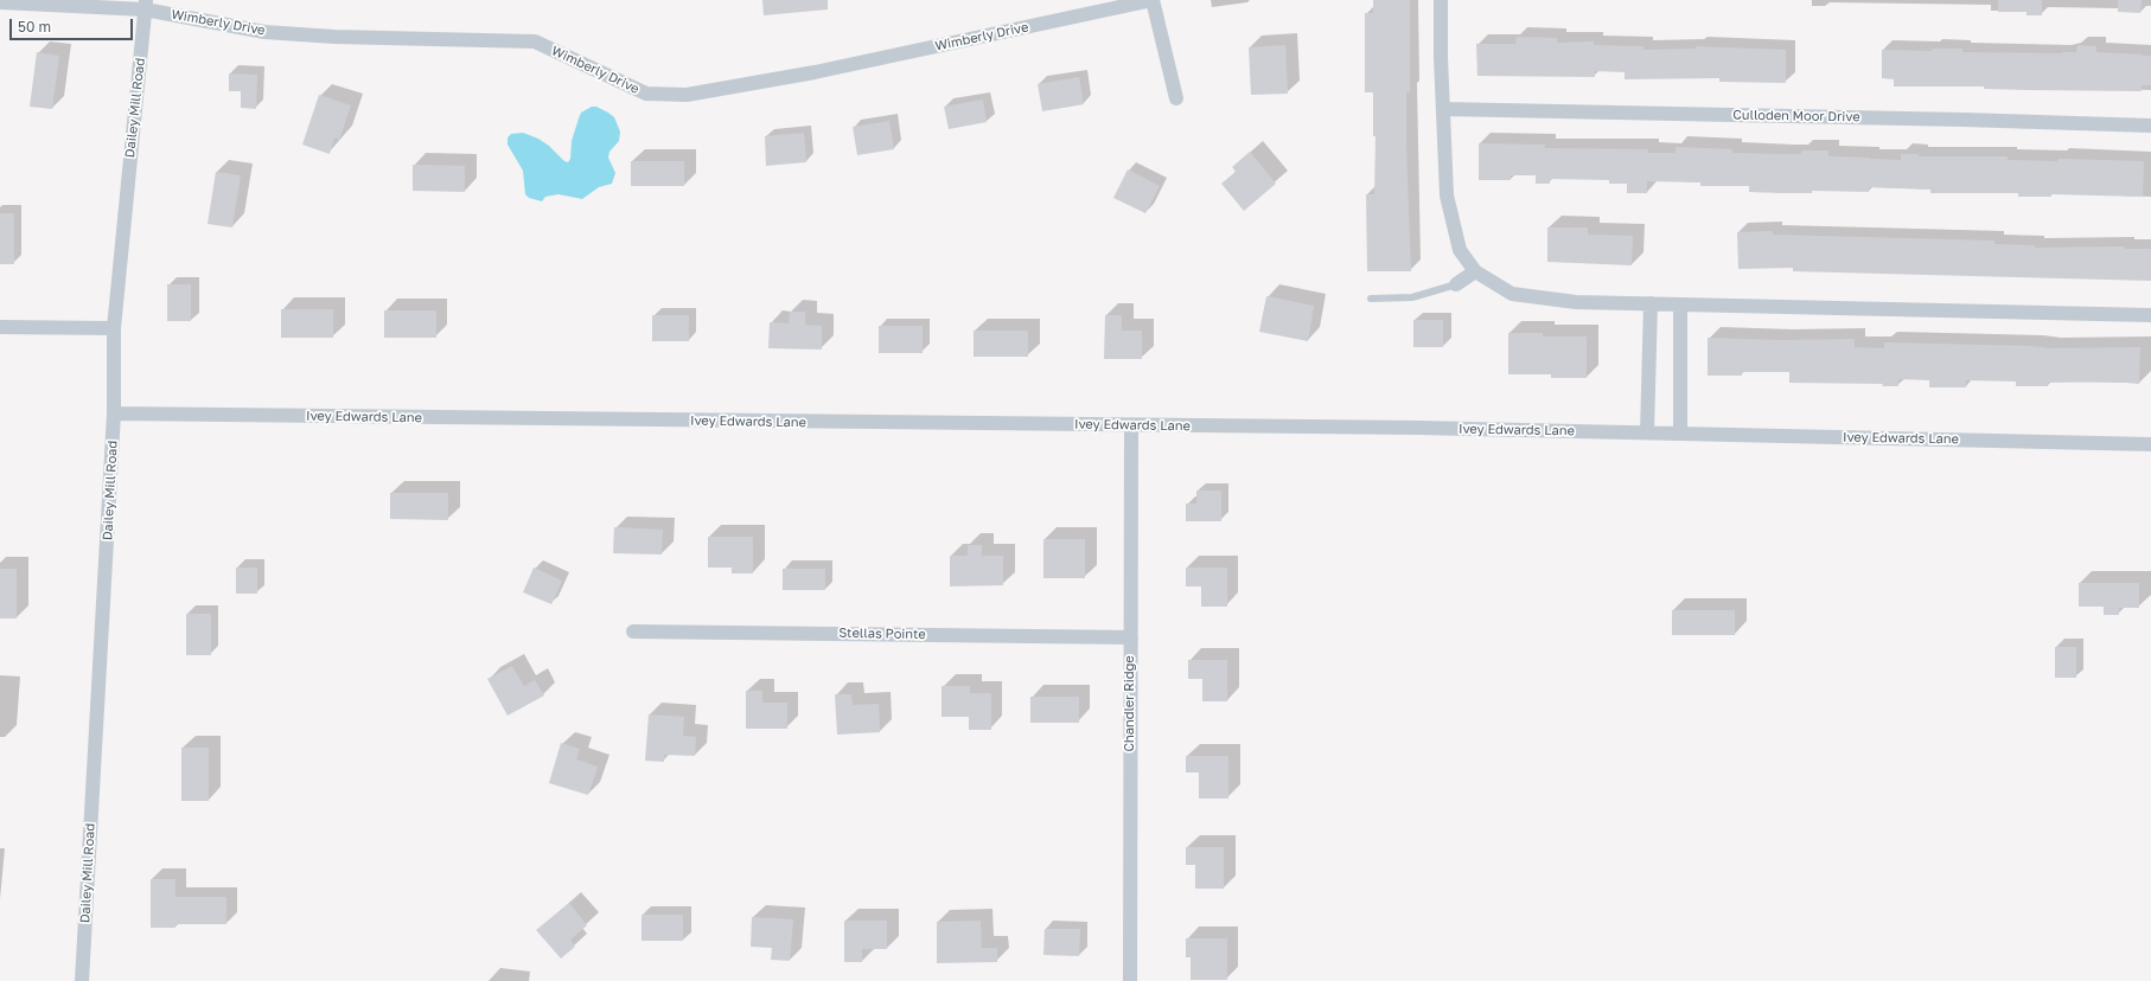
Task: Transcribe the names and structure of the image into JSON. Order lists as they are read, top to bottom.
{
  "streets": {
    "street": [
      "Wimberly Drive",
      "Dailey Mill Road",
      "Culloden Moor Drive",
      "Ivey Edwards Lane",
      "Stellas Pointe",
      "Chandler Ridge"
    ]
  },
  "crossings": [
    ["Wimberly Drive", "Dailey Mill Road"],
    ["Dailey Mill Road", "Ivey Edwards Lane"],
    ["Ivey Edwards Lane", "Chandler Ridge"],
    ["Stellas Pointe", "Chandler Ridge"]
  ],
  "scale_bar": "50 m"
}
